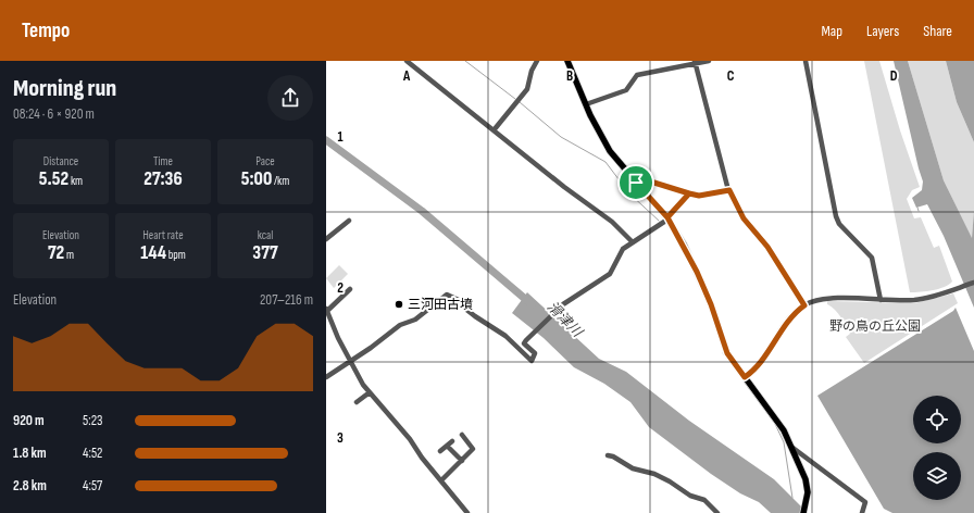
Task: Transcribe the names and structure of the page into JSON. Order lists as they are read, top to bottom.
{
  "water": ["滑津川"],
  "parks": ["野の鳥の丘公園"],
  "places": ["三河田古墳"],
  "page": {
    "header": "Tempo",
    "nav": ["Map", "Layers", "Share"],
    "heading": ["Morning run", "08:24 · 6 × 920 m"],
    "stats": [
      ["Distance", "5.52 km"],
      ["Time", "27:36"],
      ["Pace", "5:00 /km"],
      ["Elevation", "72 m"],
      ["Heart rate", "144 bpm"],
      ["kcal", "377"]
    ],
    "chart": ["Elevation", "207–216 m"],
    "list": [
      {
        "name": "920 m",
        "note": "5:23"
      },
      {
        "name": "1.8 km",
        "note": "4:52"
      },
      {
        "name": "2.8 km",
        "note": "4:57"
      }
    ]
  },
  "grid": {
    "columns": [
      "A",
      "B",
      "C",
      "D"
    ],
    "rows": ["1", "2", "3"]
  }
}
